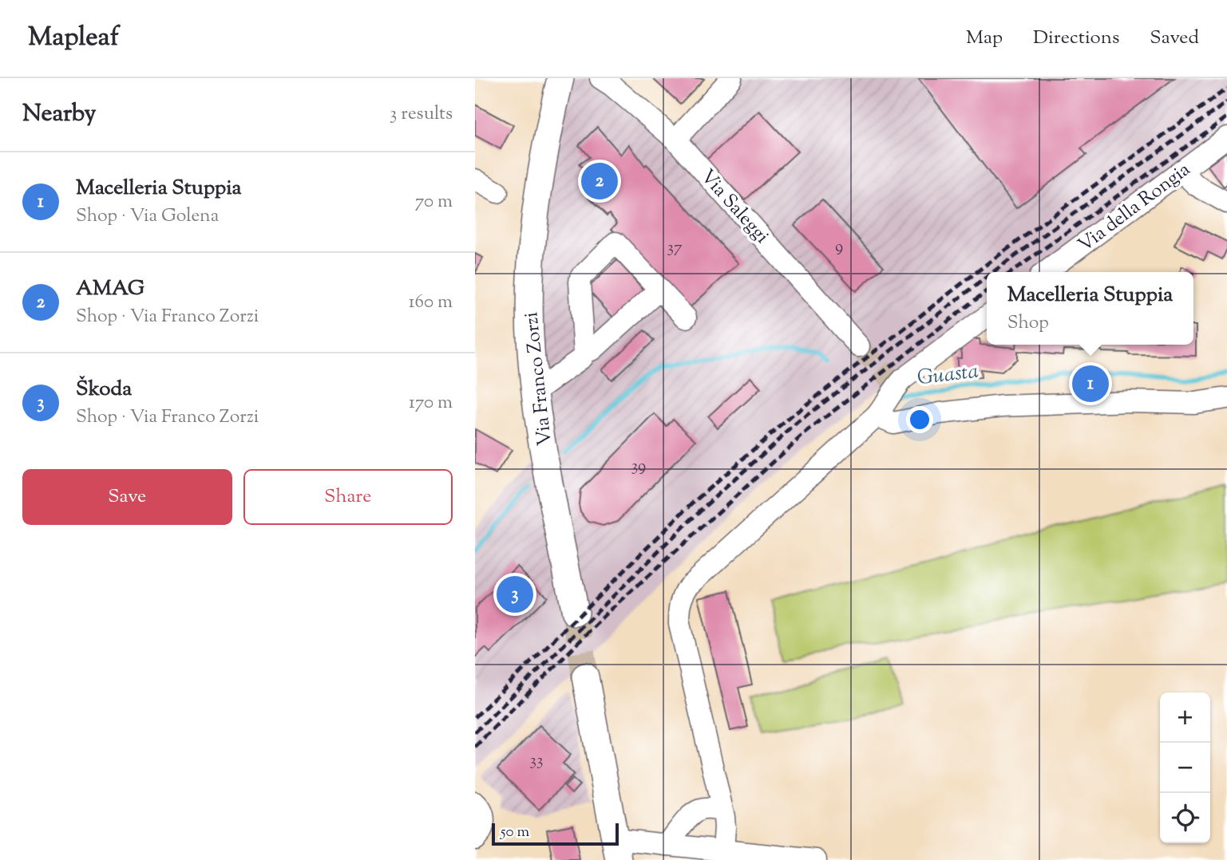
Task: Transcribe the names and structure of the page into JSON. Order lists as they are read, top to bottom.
{
  "streets": {
    "main road": ["Via Franco Zorzi"],
    "street": ["Via Saleggi", "Via della Rongia"]
  },
  "water": ["Guasta"],
  "house_numbers": [
    "9",
    "37",
    "39",
    "33"
  ],
  "scale_bar": "50 m",
  "page": {
    "header": "Mapleaf",
    "nav": ["Map", "Directions", "Saved"],
    "heading": ["Nearby", "3 results"],
    "list": [
      {
        "mark": "1",
        "name": "Macelleria Stuppia",
        "note": "Shop · Via Golena",
        "value": "70 m"
      },
      {
        "mark": "2",
        "name": "AMAG",
        "note": "Shop · Via Franco Zorzi",
        "value": "160 m"
      },
      {
        "mark": "3",
        "name": "Škoda",
        "note": "Shop · Via Franco Zorzi",
        "value": "170 m"
      }
    ],
    "pins": ["2", "1", "3"],
    "popup": ["Macelleria Stuppia", "Shop"],
    "buttons": ["Save", "Share"],
    "map_buttons": ["+", "−"],
    "scale": "50 m"
  }
}
